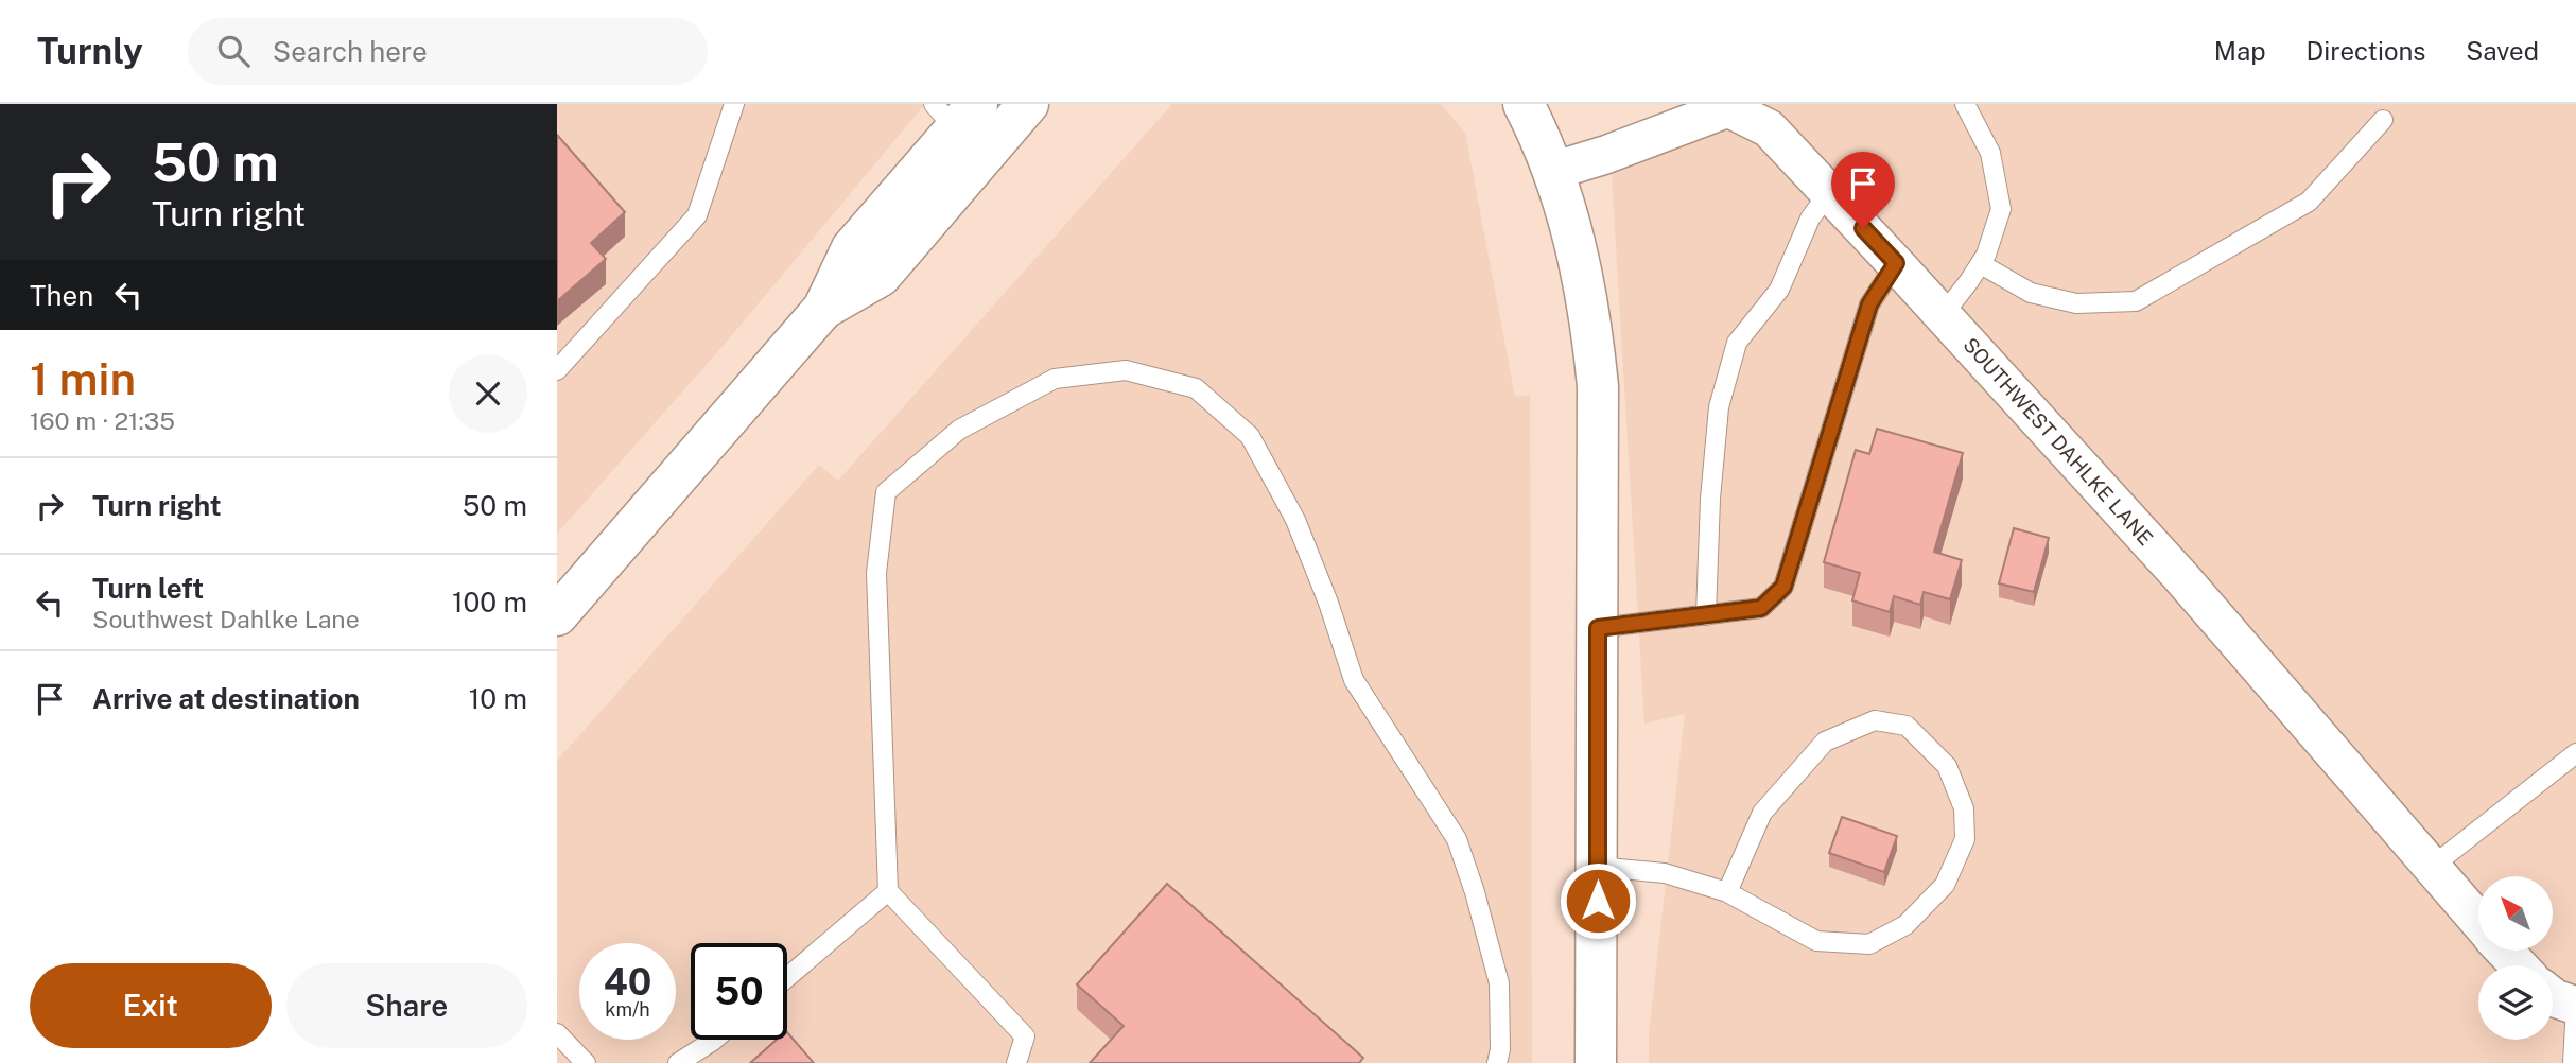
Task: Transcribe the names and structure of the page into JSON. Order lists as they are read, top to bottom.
{
  "streets": {
    "street": ["SOUTHWEST DAHLKE LANE"]
  },
  "north": "top left",
  "page": {
    "header": "Turnly",
    "search": "Search here",
    "nav": ["Map", "Directions", "Saved"],
    "turn": ["50 m", "Turn right"],
    "then": "Then",
    "heading": ["1 min", "160 m · 21:35"],
    "list": [
      {
        "name": "Turn right",
        "value": "50 m"
      },
      {
        "name": "Turn left",
        "note": "Southwest Dahlke Lane",
        "value": "100 m"
      },
      {
        "name": "Arrive at destination",
        "value": "10 m"
      }
    ],
    "speed": "40 km/h",
    "limit": "50",
    "buttons": ["Exit", "Share"]
  }
}
